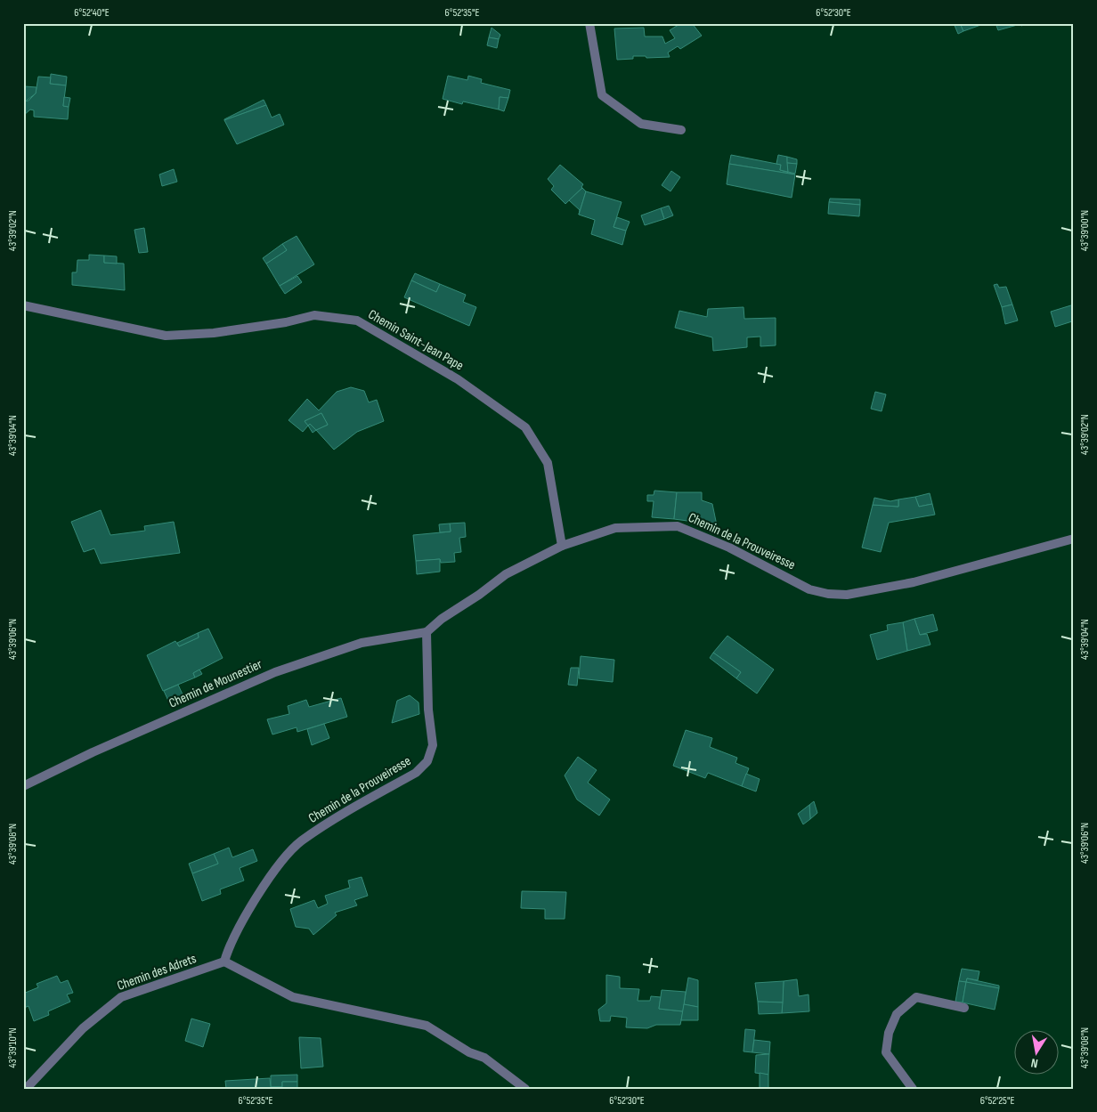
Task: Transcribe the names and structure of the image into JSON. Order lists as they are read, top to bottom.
{
  "streets": {
    "street": [
      "Chemin Saint-Jean Pape",
      "Chemin de la Prouveiresse",
      "Chemin de Mounestier",
      "Chemin des Adrets"
    ]
  },
  "crossings": [
    ["Chemin Saint-Jean Pape", "Chemin de la Prouveiresse"],
    ["Chemin de la Prouveiresse", "Chemin de Mounestier"],
    ["Chemin de la Prouveiresse", "Chemin des Adrets"]
  ],
  "north": "bottom",
  "coordinates": [
    "6°52'40\"E",
    "6°52'35\"E",
    "6°52'30\"E",
    "43°39'00\"N",
    "43°39'02\"N",
    "43°39'04\"N",
    "43°39'06\"N",
    "43°39'08\"N",
    "43°39'10\"N",
    "6°52'25\"E"
  ]
}
